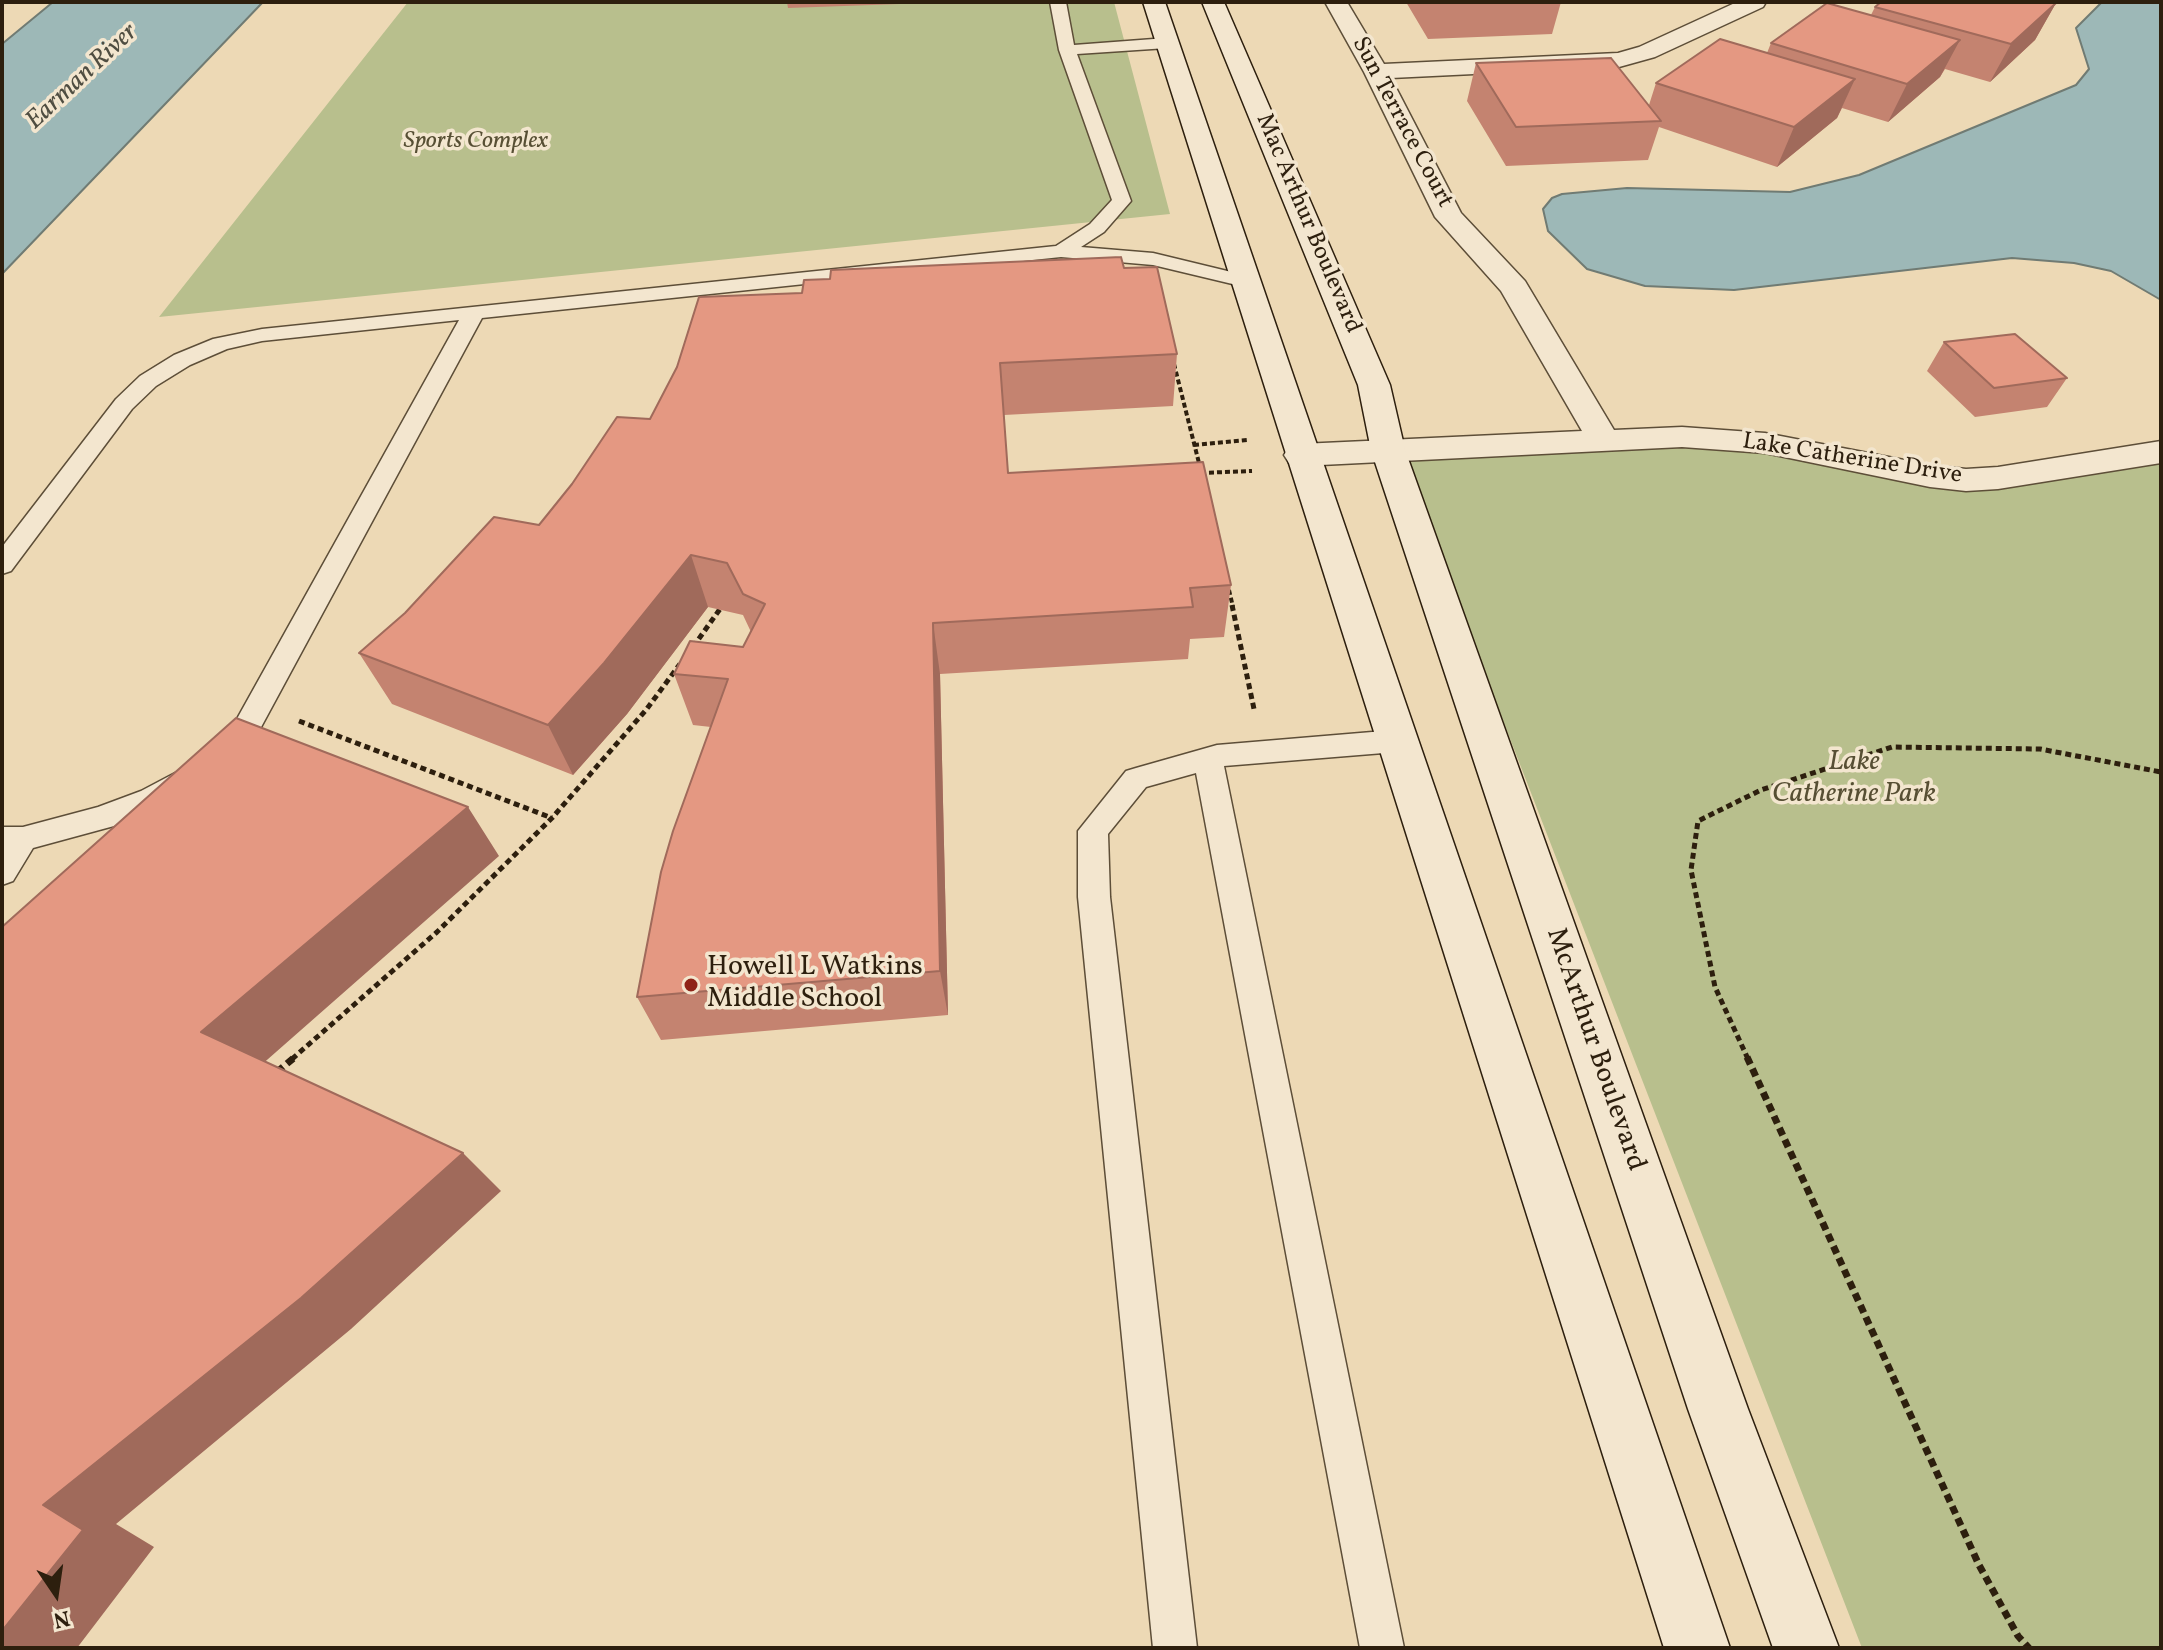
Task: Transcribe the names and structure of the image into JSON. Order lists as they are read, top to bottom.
{
  "streets": {
    "street": [
      "Sun Terrace Court",
      "Mac Arthur Boulevard",
      "Lake Catherine Drive",
      "McArthur Boulevard"
    ]
  },
  "crossings": [
    ["Sun Terrace Court", "Lake Catherine Drive"],
    ["Mac Arthur Boulevard", "Lake Catherine Drive"],
    ["Mac Arthur Boulevard", "McArthur Boulevard"],
    ["Lake Catherine Drive", "McArthur Boulevard"]
  ],
  "water": ["Earman River"],
  "parks": ["Sports Complex", "Lake Catherine Park"],
  "places": ["Howell L Watkins Middle School"],
  "north": "bottom"
}
